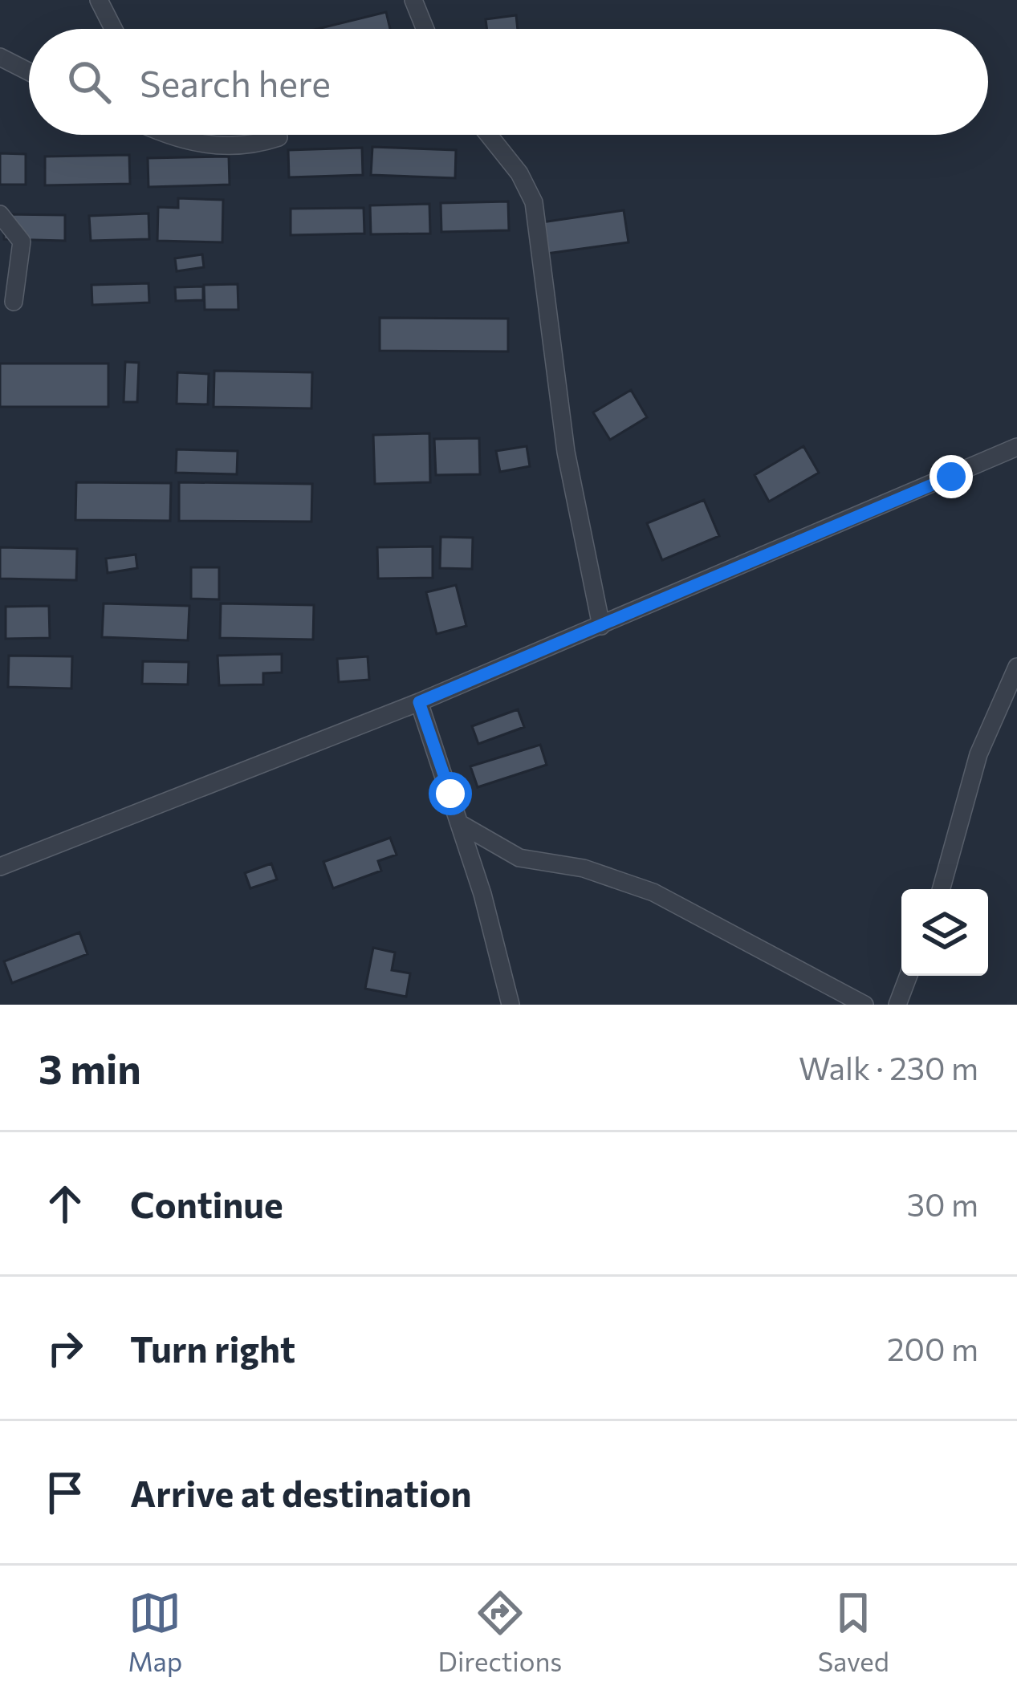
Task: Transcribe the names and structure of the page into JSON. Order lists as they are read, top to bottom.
{
  "page": {
    "search": "Search here",
    "heading": ["3 min", "Walk · 230 m"],
    "list": [
      ["Continue", "30 m"],
      ["Turn right", "200 m"],
      "Arrive at destination"
    ],
    "nav": ["Map", "Directions", "Saved"]
  }
}
